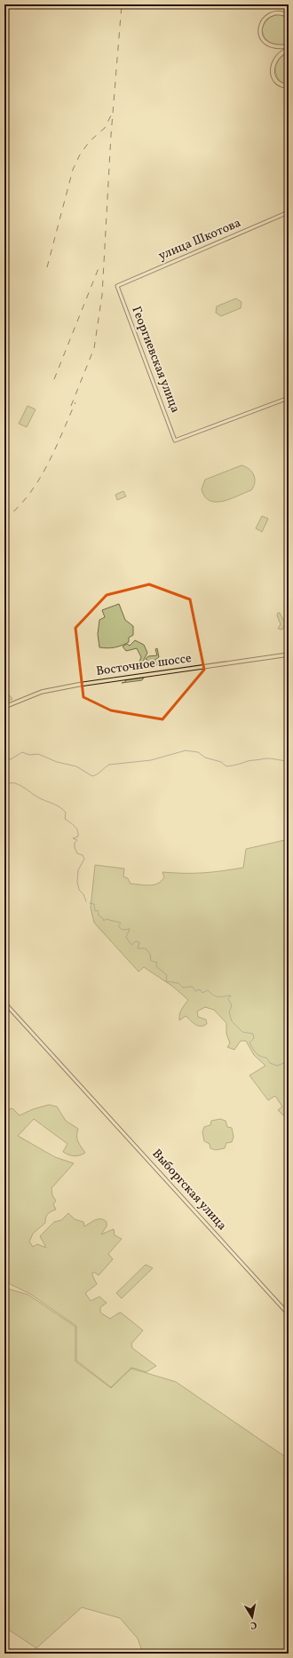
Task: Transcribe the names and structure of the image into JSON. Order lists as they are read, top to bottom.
{
  "streets": {
    "main road": ["Восточное шоссе"],
    "street": ["улица Шкотова", "Георгиевская улица", "Выборгская улица"]
  },
  "crossings": [
    ["улица Шкотова", "Георгиевская улица"]
  ],
  "north": "bottom"
}
